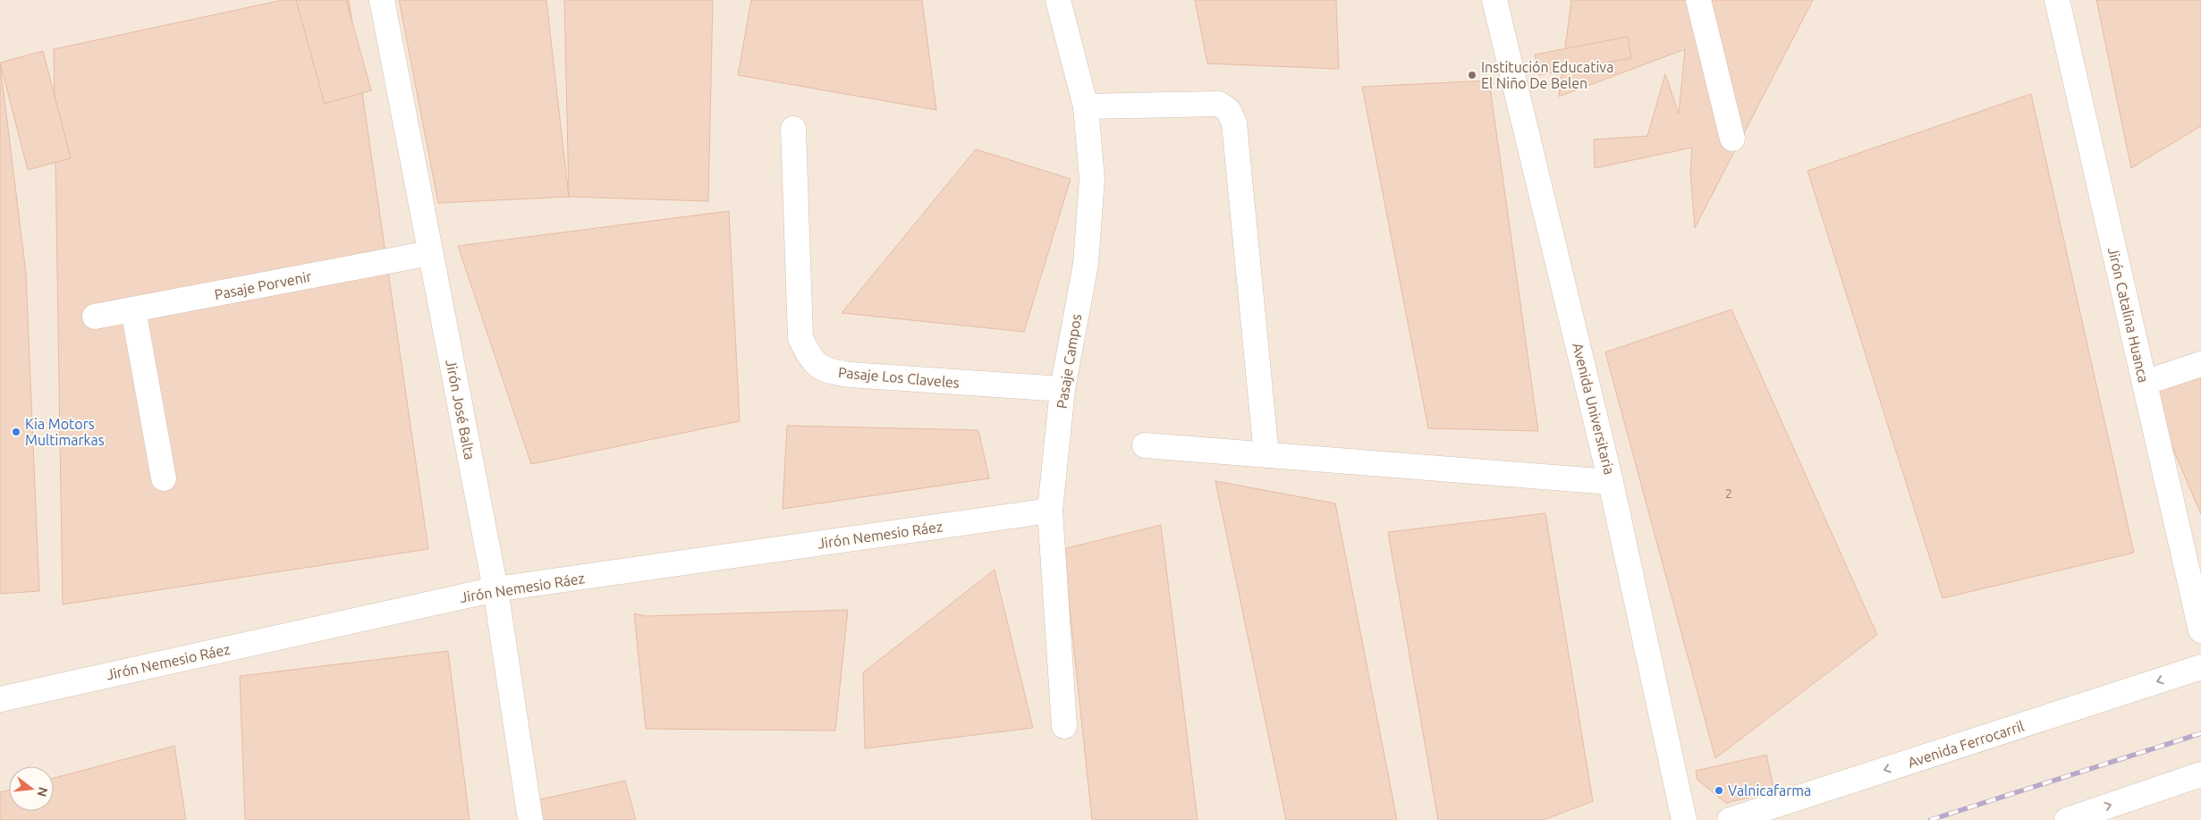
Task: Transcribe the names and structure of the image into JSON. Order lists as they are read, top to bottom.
{
  "streets": {
    "street": [
      "Pasaje Porvenir",
      "Jirón Catalina Huanca",
      "Pasaje Campos",
      "Pasaje Los Claveles",
      "Avenida Universitaria",
      "Jirón José Balta",
      "Jirón Nemesio Ráez",
      "Avenida Ferrocarril"
    ]
  },
  "crossings": [
    ["Pasaje Porvenir", "Jirón José Balta"],
    ["Pasaje Campos", "Pasaje Los Claveles"],
    ["Pasaje Campos", "Jirón Nemesio Ráez"],
    ["Jirón José Balta", "Jirón Nemesio Ráez"]
  ],
  "one_way": ["Avenida Ferrocarril"],
  "places": ["Institución Educativa El Niño De Belen", "Kia Motors Multimarkas", "Valnicafarma"],
  "house_numbers": ["2"],
  "north": "right"
}
